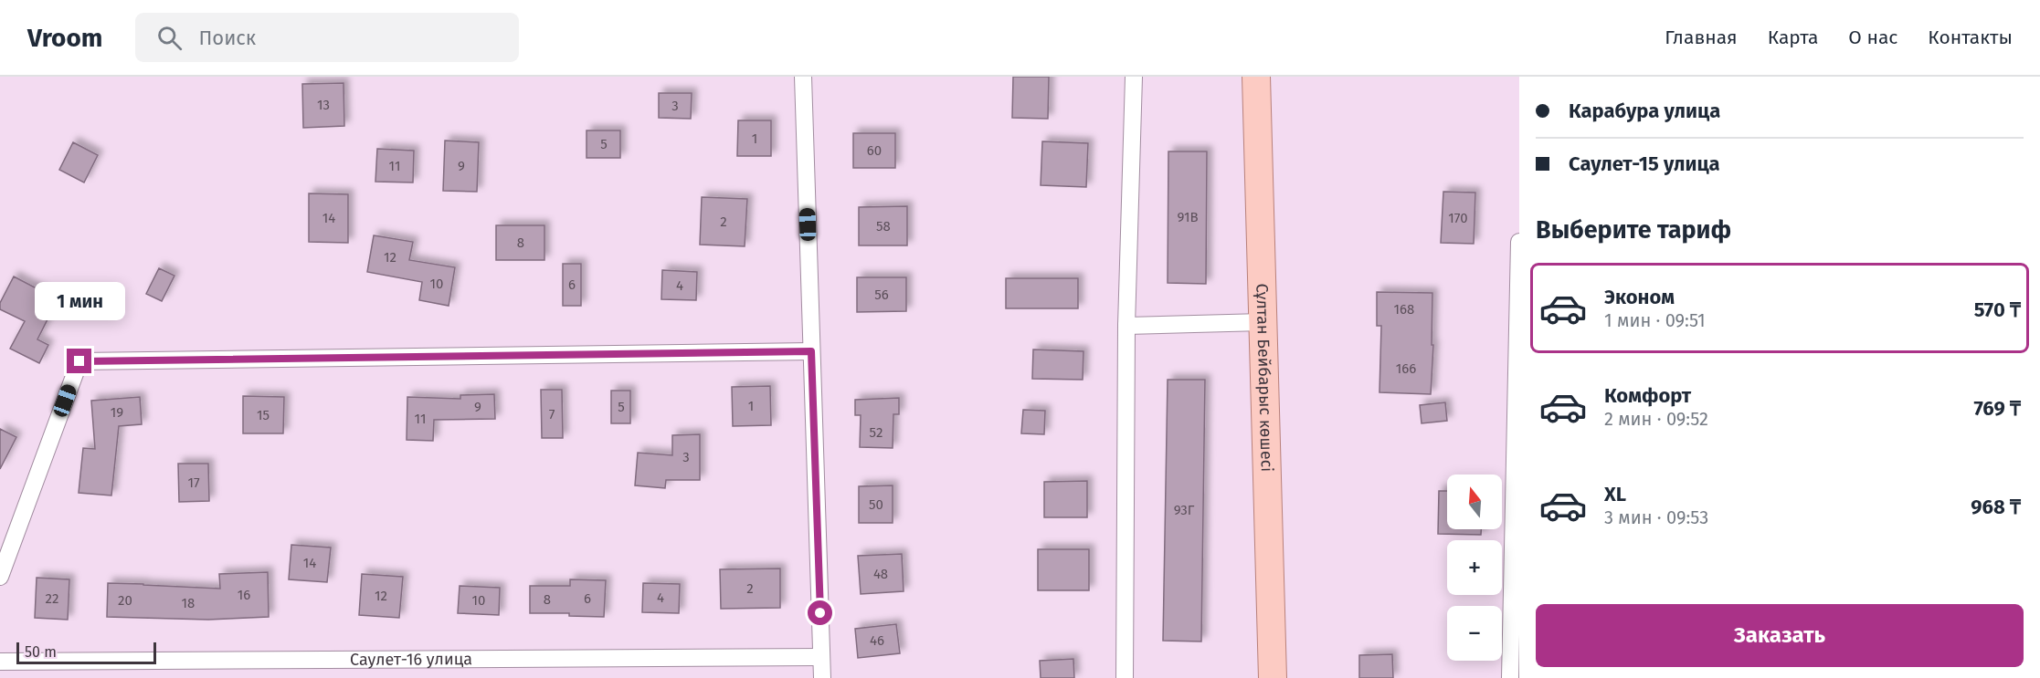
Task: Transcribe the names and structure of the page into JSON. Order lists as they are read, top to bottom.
{
  "streets": {
    "main road": ["Сұлтан Бейбарыс көшесі"],
    "street": ["Саулет-16 улица"]
  },
  "house_numbers": [
    "13",
    "3",
    "1",
    "5",
    "60",
    "11",
    "9",
    "91В",
    "14",
    "170",
    "2",
    "58",
    "8",
    "12",
    "10",
    "6",
    "4",
    "56",
    "168",
    "166",
    "1",
    "9",
    "5",
    "19",
    "7",
    "15",
    "11",
    "52",
    "3",
    "17",
    "50",
    "93Г",
    "14",
    "48",
    "2",
    "16",
    "12",
    "4",
    "22",
    "6",
    "8",
    "20",
    "10",
    "18",
    "46"
  ],
  "scale_bar": "50 m",
  "north": "top",
  "page": {
    "header": "Vroom",
    "search": "Поиск",
    "nav": [
      "Главная",
      "Карта",
      "О нас",
      "Контакты"
    ],
    "banner": ["Карабура улица", "Саулет-15 улица"],
    "heading": "Выберите тариф",
    "list": [
      {
        "name": "Эконом",
        "note": "1 мин · 09:51",
        "value": "570 ₸"
      },
      {
        "name": "Комфорт",
        "note": "2 мин · 09:52",
        "value": "769 ₸"
      },
      {
        "name": "XL",
        "note": "3 мин · 09:53",
        "value": "968 ₸"
      }
    ],
    "bubble": "1 мин",
    "map_buttons": ["+", "−"],
    "buttons": "Заказать",
    "scale": "50 m"
  }
}
